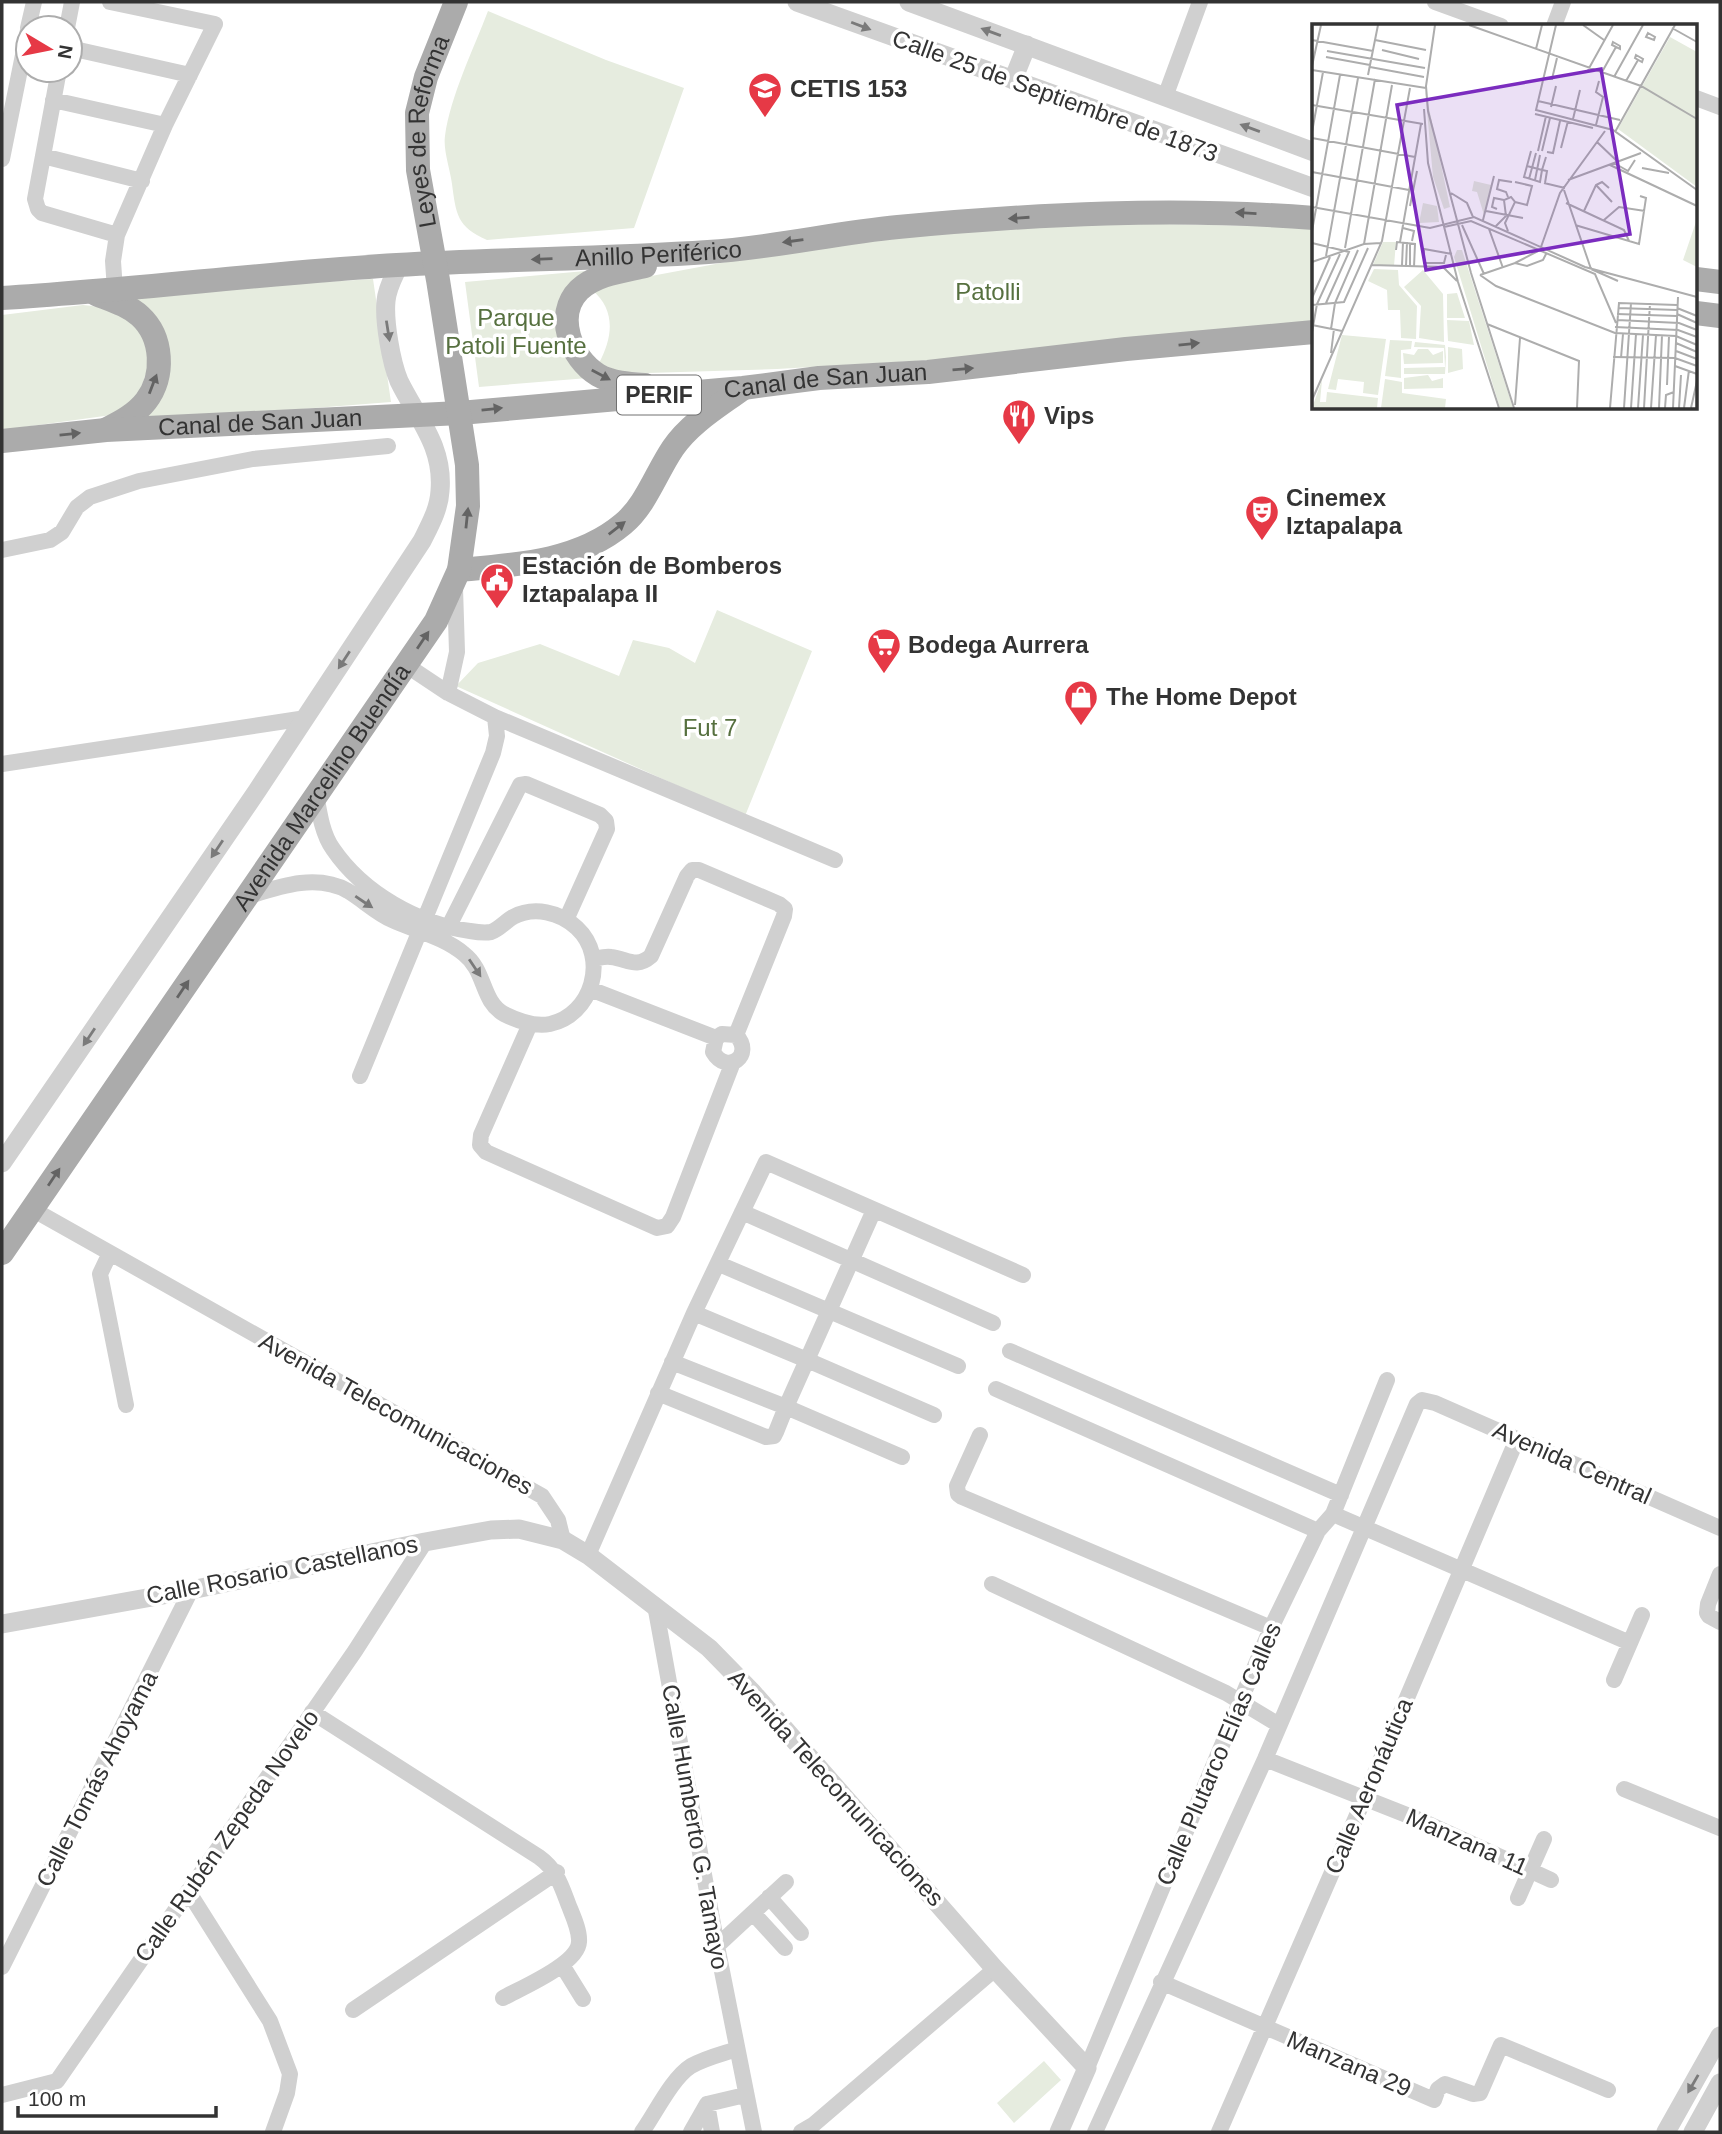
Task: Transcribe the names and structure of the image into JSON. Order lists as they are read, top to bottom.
{
  "streets": {
    "main road": [
      "Leyes de Reforma",
      "Anillo Periférico",
      "Canal de San Juan",
      "PERIF",
      "Avenida Marcelino Buendía"
    ],
    "street": [
      "Calle 25 de Septiembre de 1873",
      "Avenida Telecomunicaciones",
      "Avenida Central",
      "Calle Rosario Castellanos",
      "Calle Plutarco Elías Calles",
      "Calle Tomás Ahoyama",
      "Calle Aeronáutica",
      "Calle Humberto G. Tamayo",
      "Calle Rubén Zepeda Novelo",
      "Manzana 11",
      "Manzana 29"
    ]
  },
  "crossings": [
    ["Leyes de Reforma", "Anillo Periférico"],
    ["Leyes de Reforma", "Avenida Marcelino Buendía"],
    ["Anillo Periférico", "Avenida Marcelino Buendía"],
    ["Canal de San Juan", "Avenida Marcelino Buendía"],
    ["Avenida Marcelino Buendía", "Avenida Telecomunicaciones"],
    ["Avenida Telecomunicaciones", "Calle Rosario Castellanos"],
    ["Avenida Telecomunicaciones", "Calle Plutarco Elías Calles"],
    ["Avenida Telecomunicaciones", "Calle Humberto G. Tamayo"],
    ["Avenida Central", "Calle Plutarco Elías Calles"],
    ["Avenida Central", "Calle Aeronáutica"],
    ["Calle Rosario Castellanos", "Calle Tomás Ahoyama"],
    ["Calle Rosario Castellanos", "Calle Rubén Zepeda Novelo"],
    ["Calle Plutarco Elías Calles", "Manzana 11"],
    ["Calle Plutarco Elías Calles", "Manzana 29"],
    ["Calle Aeronáutica", "Manzana 11"],
    ["Calle Aeronáutica", "Manzana 29"]
  ],
  "one_way": ["Anillo Periférico", "Canal de San Juan"],
  "parks": ["Patolli", "Parque Patoli Fuente", "Fut 7"],
  "places": {
    "school or university": ["CETIS 153"],
    "restaurant": ["Vips"],
    "theatre": ["Cinemex Iztapalapa"],
    "public building": ["Estación de Bomberos Iztapalapa II"],
    "supermarket": ["Bodega Aurrera"],
    "shop": ["The Home Depot"]
  },
  "scale_bar": "100 m",
  "north": "right"
}
